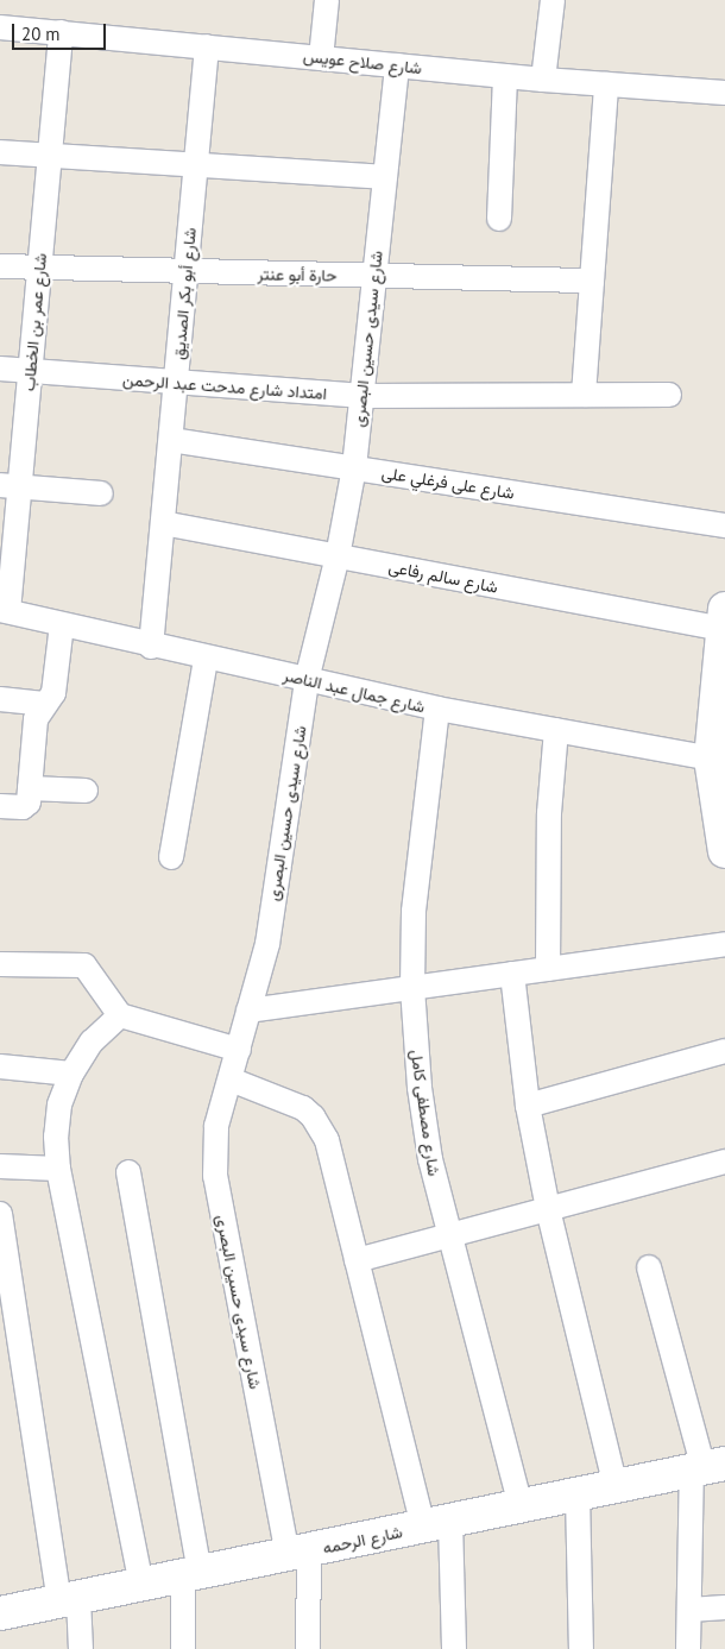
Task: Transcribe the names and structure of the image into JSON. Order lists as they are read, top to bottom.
{
  "streets": {
    "street": [
      "شارع صلاح عويس",
      "حارة أبو عنتر",
      "شارع أبو بكر الصديق",
      "شارع عمر بن الخطاب",
      "شارع سيدى حسين البصرى",
      "امتداد شارع مدحت عبد الرحمن",
      "شارع على فرغلي على",
      "شارع سالم رفاعى",
      "شارع جمال عبد الناصر",
      "شارع مصطفى كامل",
      "شارع الرحمه"
    ]
  },
  "crossings": [
    ["شارع صلاح عويس", "شارع أبو بكر الصديق"],
    ["شارع صلاح عويس", "شارع عمر بن الخطاب"],
    ["شارع صلاح عويس", "شارع سيدى حسين البصرى"],
    ["حارة أبو عنتر", "شارع أبو بكر الصديق"],
    ["حارة أبو عنتر", "شارع عمر بن الخطاب"],
    ["حارة أبو عنتر", "شارع سيدى حسين البصرى"],
    ["شارع أبو بكر الصديق", "امتداد شارع مدحت عبد الرحمن"],
    ["شارع أبو بكر الصديق", "شارع على فرغلي على"],
    ["شارع أبو بكر الصديق", "شارع سالم رفاعى"],
    ["شارع أبو بكر الصديق", "شارع جمال عبد الناصر"],
    ["شارع عمر بن الخطاب", "امتداد شارع مدحت عبد الرحمن"],
    ["شارع عمر بن الخطاب", "شارع جمال عبد الناصر"],
    ["شارع سيدى حسين البصرى", "امتداد شارع مدحت عبد الرحمن"],
    ["شارع سيدى حسين البصرى", "شارع على فرغلي على"],
    ["شارع سيدى حسين البصرى", "شارع سالم رفاعى"],
    ["شارع سيدى حسين البصرى", "شارع جمال عبد الناصر"],
    ["شارع سيدى حسين البصرى", "شارع الرحمه"],
    ["شارع جمال عبد الناصر", "شارع مصطفى كامل"],
    ["شارع مصطفى كامل", "شارع الرحمه"]
  ],
  "scale_bar": "20 m"
}
